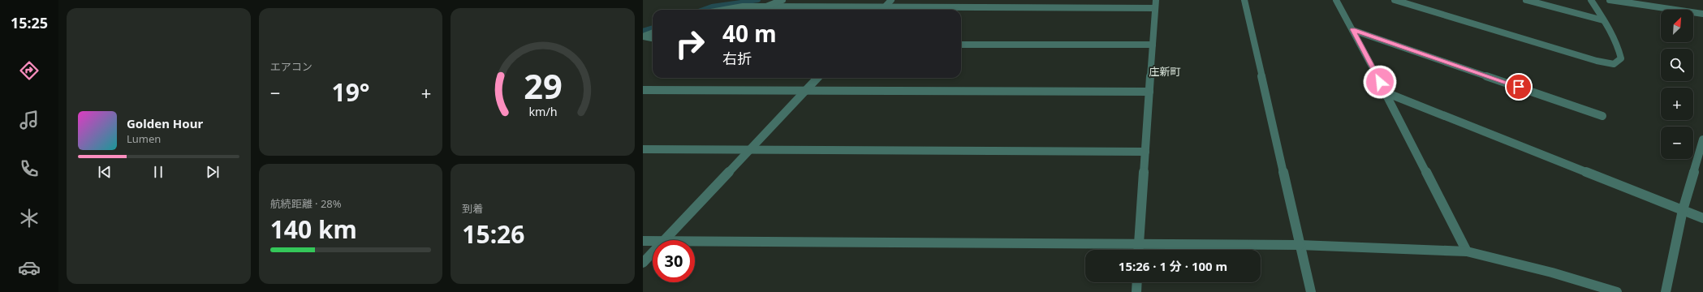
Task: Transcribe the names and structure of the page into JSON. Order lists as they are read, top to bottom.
{
  "districts": ["庄新町"],
  "north": "top right",
  "page": {
    "tabs": "15:25",
    "tile": [
      "エアコン",
      ["航続距離 · 28%", "140 km"],
      ["到着", "15:26"]
    ],
    "map_buttons": ["+", "−"],
    "turn": ["40 m", "右折"],
    "heat": ["−", "19°", "+"],
    "song": ["Golden Hour", "Lumen"],
    "limit": "30",
    "trip": "15:26 · 1 分 · 100 m",
    "gauge": ["29", "km/h"]
  }
}
